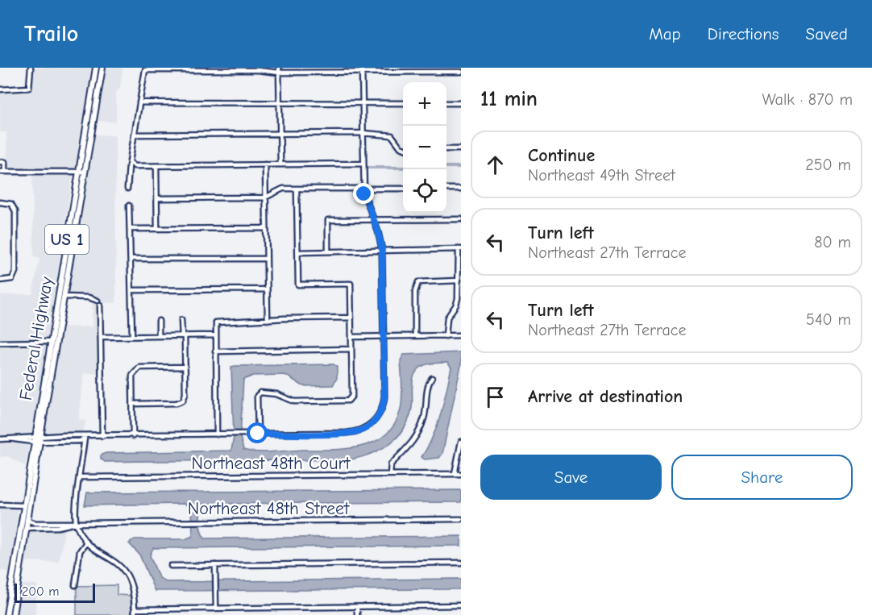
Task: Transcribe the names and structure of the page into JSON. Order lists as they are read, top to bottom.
{
  "streets": {
    "main road": ["US 1", "Federal Highway"],
    "street": ["Northeast 48th Court", "Northeast 48th Street"]
  },
  "crossings": [
    ["Federal Highway", "Northeast 48th Street"]
  ],
  "scale_bar": "200 m",
  "page": {
    "header": "Trailo",
    "nav": ["Map", "Directions", "Saved"],
    "heading": ["11 min", "Walk · 870 m"],
    "map_buttons": ["+", "−"],
    "list": [
      ["Continue", "Northeast 49th Street", "250 m"],
      ["Turn left", "Northeast 27th Terrace", "80 m"],
      ["Turn left", "Northeast 27th Terrace", "540 m"],
      "Arrive at destination"
    ],
    "buttons": ["Save", "Share"],
    "scale": "200 m"
  }
}
